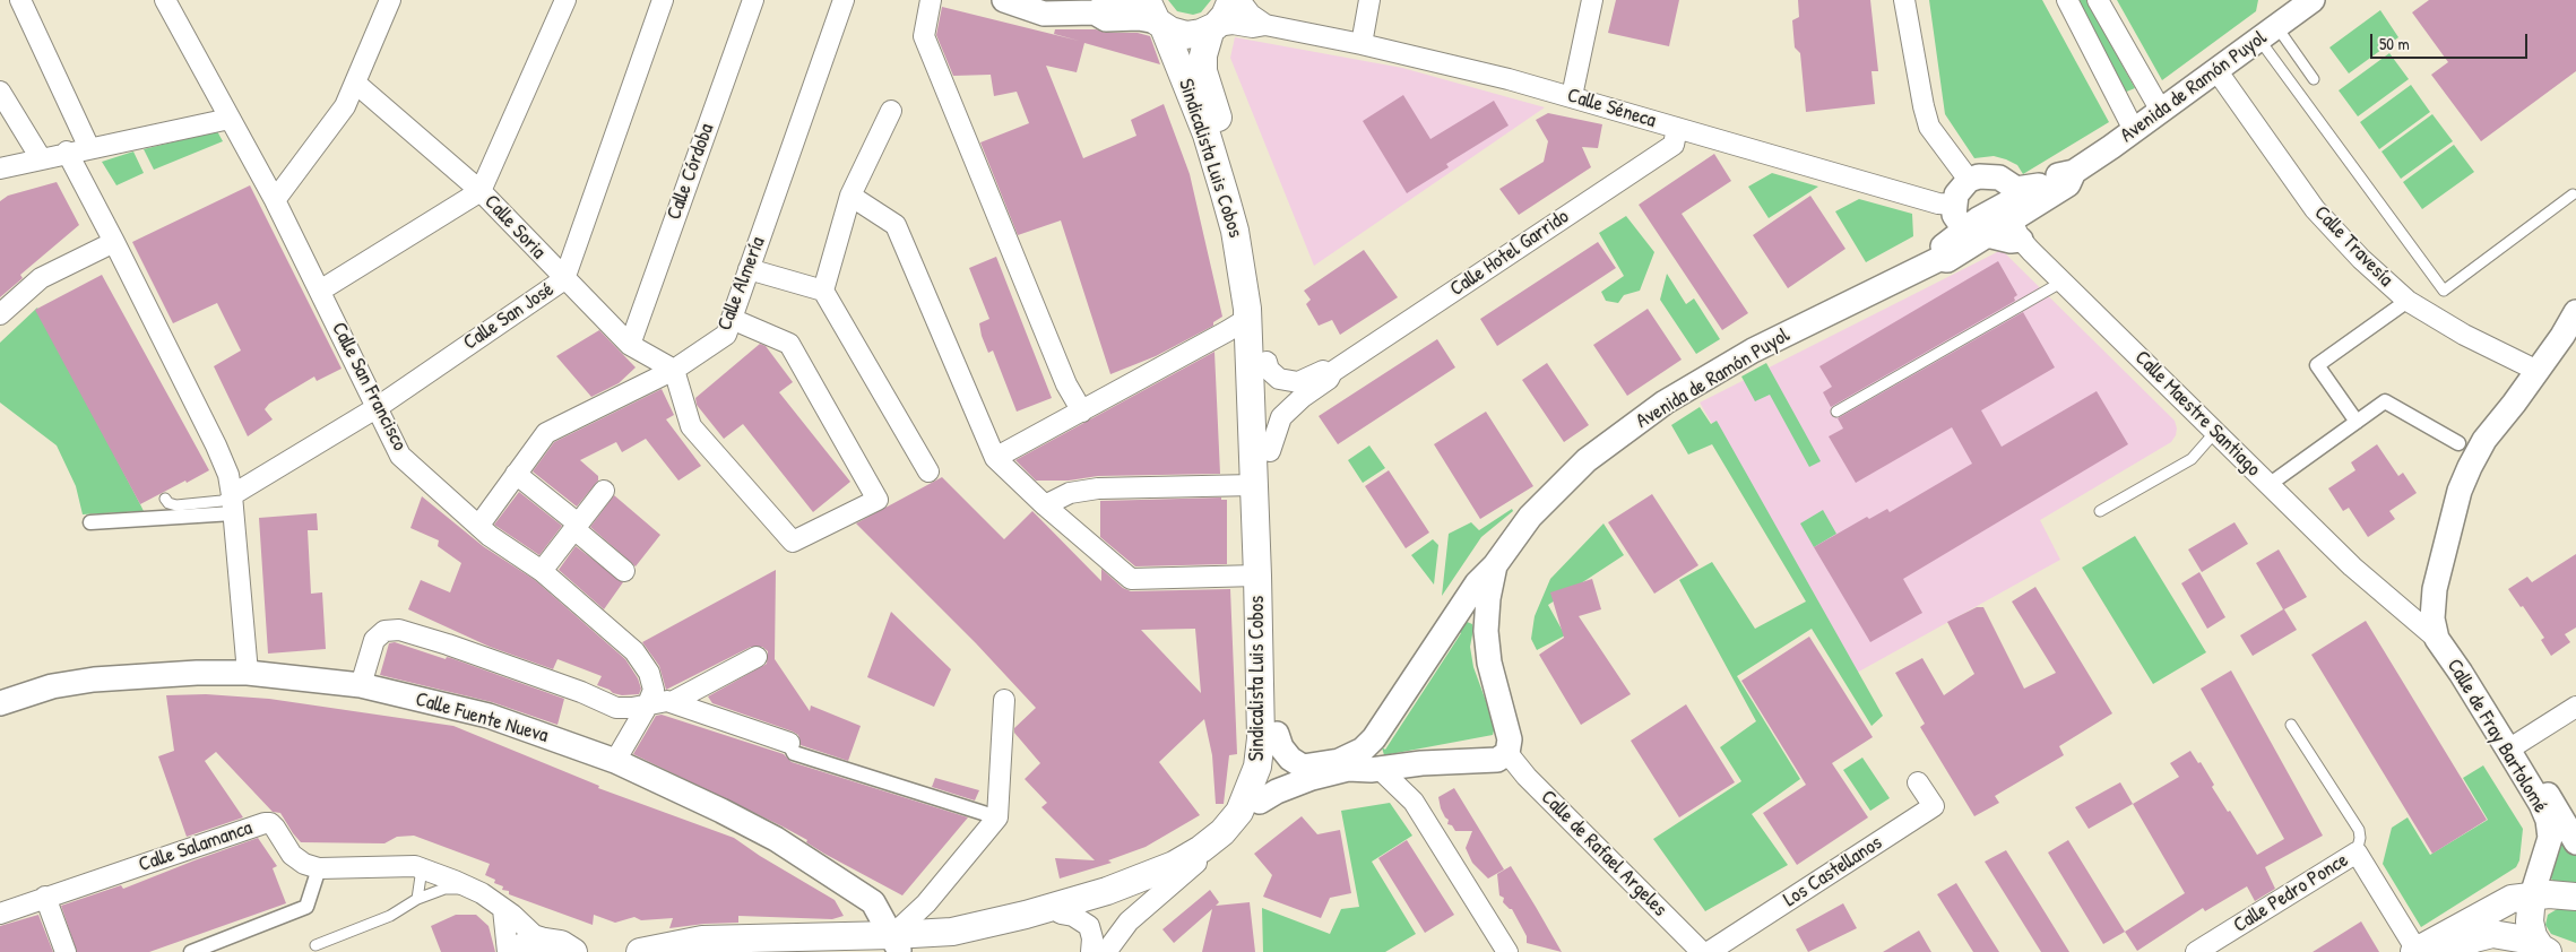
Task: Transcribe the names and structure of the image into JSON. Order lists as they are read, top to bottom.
{
  "streets": {
    "main road": ["Sindicalista Luis Cobos"],
    "street": [
      "Avenida de Ramón Puyol",
      "Calle Séneca",
      "Calle Córdoba",
      "Calle Soria",
      "Calle Travesía",
      "Calle Hotel Garrido",
      "Calle Almería",
      "Calle San José",
      "Calle San Francisco",
      "Calle Maestre Santiago",
      "Calle Fuente Nueva",
      "Calle de Fray Bartolomé",
      "Calle Salamanca",
      "Calle de Rafael Argeles",
      "Los Castellanos",
      "Calle Pedro Ponce"
    ]
  },
  "crossings": [
    ["Avenida de Ramón Puyol", "Calle Séneca"],
    ["Avenida de Ramón Puyol", "Sindicalista Luis Cobos"],
    ["Avenida de Ramón Puyol", "Calle Travesía"],
    ["Avenida de Ramón Puyol", "Calle Maestre Santiago"],
    ["Avenida de Ramón Puyol", "Calle de Rafael Argeles"],
    ["Calle Séneca", "Sindicalista Luis Cobos"],
    ["Calle Séneca", "Calle Hotel Garrido"],
    ["Calle Séneca", "Calle Maestre Santiago"],
    ["Sindicalista Luis Cobos", "Calle Hotel Garrido"],
    ["Sindicalista Luis Cobos", "Calle Fuente Nueva"],
    ["Calle Córdoba", "Calle Soria"],
    ["Calle Soria", "Calle Almería"],
    ["Calle Soria", "Calle San José"],
    ["Calle Travesía", "Calle de Fray Bartolomé"],
    ["Calle Almería", "Calle San Francisco"],
    ["Calle San José", "Calle San Francisco"],
    ["Calle San Francisco", "Calle Fuente Nueva"],
    ["Calle Maestre Santiago", "Calle de Fray Bartolomé"]
  ],
  "scale_bar": "50 m"
}
